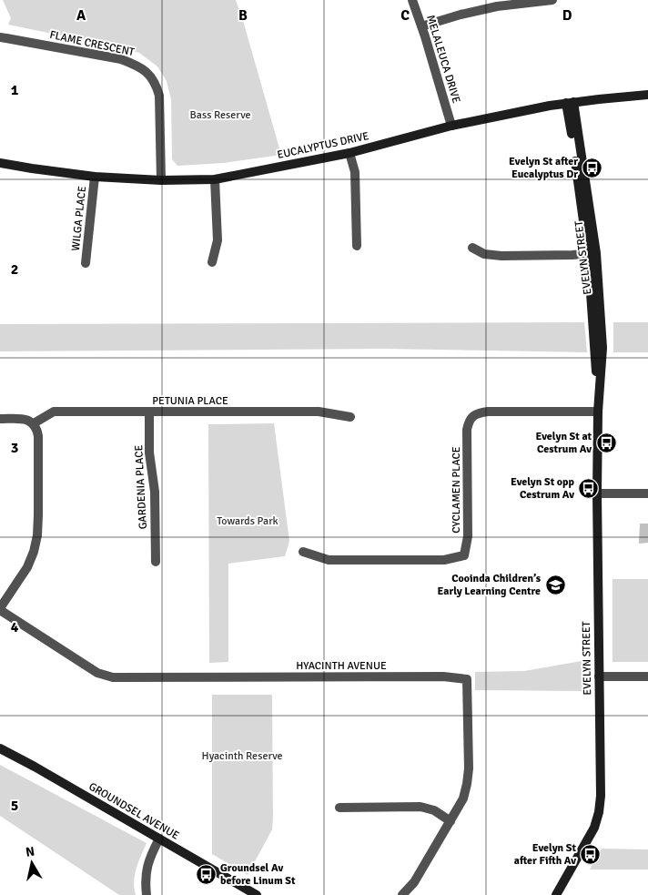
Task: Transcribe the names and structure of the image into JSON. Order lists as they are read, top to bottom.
{
  "streets": {
    "street": [
      "FLAME CRESCENT",
      "MELALEUCA DRIVE",
      "EUCALYPTUS DRIVE",
      "WILGA PLACE",
      "EVELYN STREET",
      "PETUNIA PLACE",
      "GARDENIA PLACE",
      "CYCLAMEN PLACE",
      "HYACINTH AVENUE",
      "GROUNDSEL AVENUE"
    ]
  },
  "crossings": [
    ["FLAME CRESCENT", "EUCALYPTUS DRIVE"],
    ["MELALEUCA DRIVE", "EUCALYPTUS DRIVE"],
    ["EUCALYPTUS DRIVE", "WILGA PLACE"],
    ["EUCALYPTUS DRIVE", "EVELYN STREET"],
    ["EVELYN STREET", "CYCLAMEN PLACE"],
    ["PETUNIA PLACE", "GARDENIA PLACE"]
  ],
  "parks": ["Bass Reserve", "Towards Park", "Hyacinth Reserve"],
  "places": {
    "bus stop": [
      "Evelyn St after Eucalyptus Dr",
      "Evelyn St at Cestrum Av",
      "Evelyn St opp Cestrum Av",
      "Evelyn St after Fifth Av",
      "Groundsel Av before Linum St"
    ],
    "school or university": ["Cooinda Children’s Early Learning Centre"]
  },
  "north": "top",
  "grid": {
    "columns": [
      "A",
      "B",
      "C",
      "D"
    ],
    "rows": [
      "1",
      "2",
      "3",
      "4",
      "5"
    ]
  }
}
